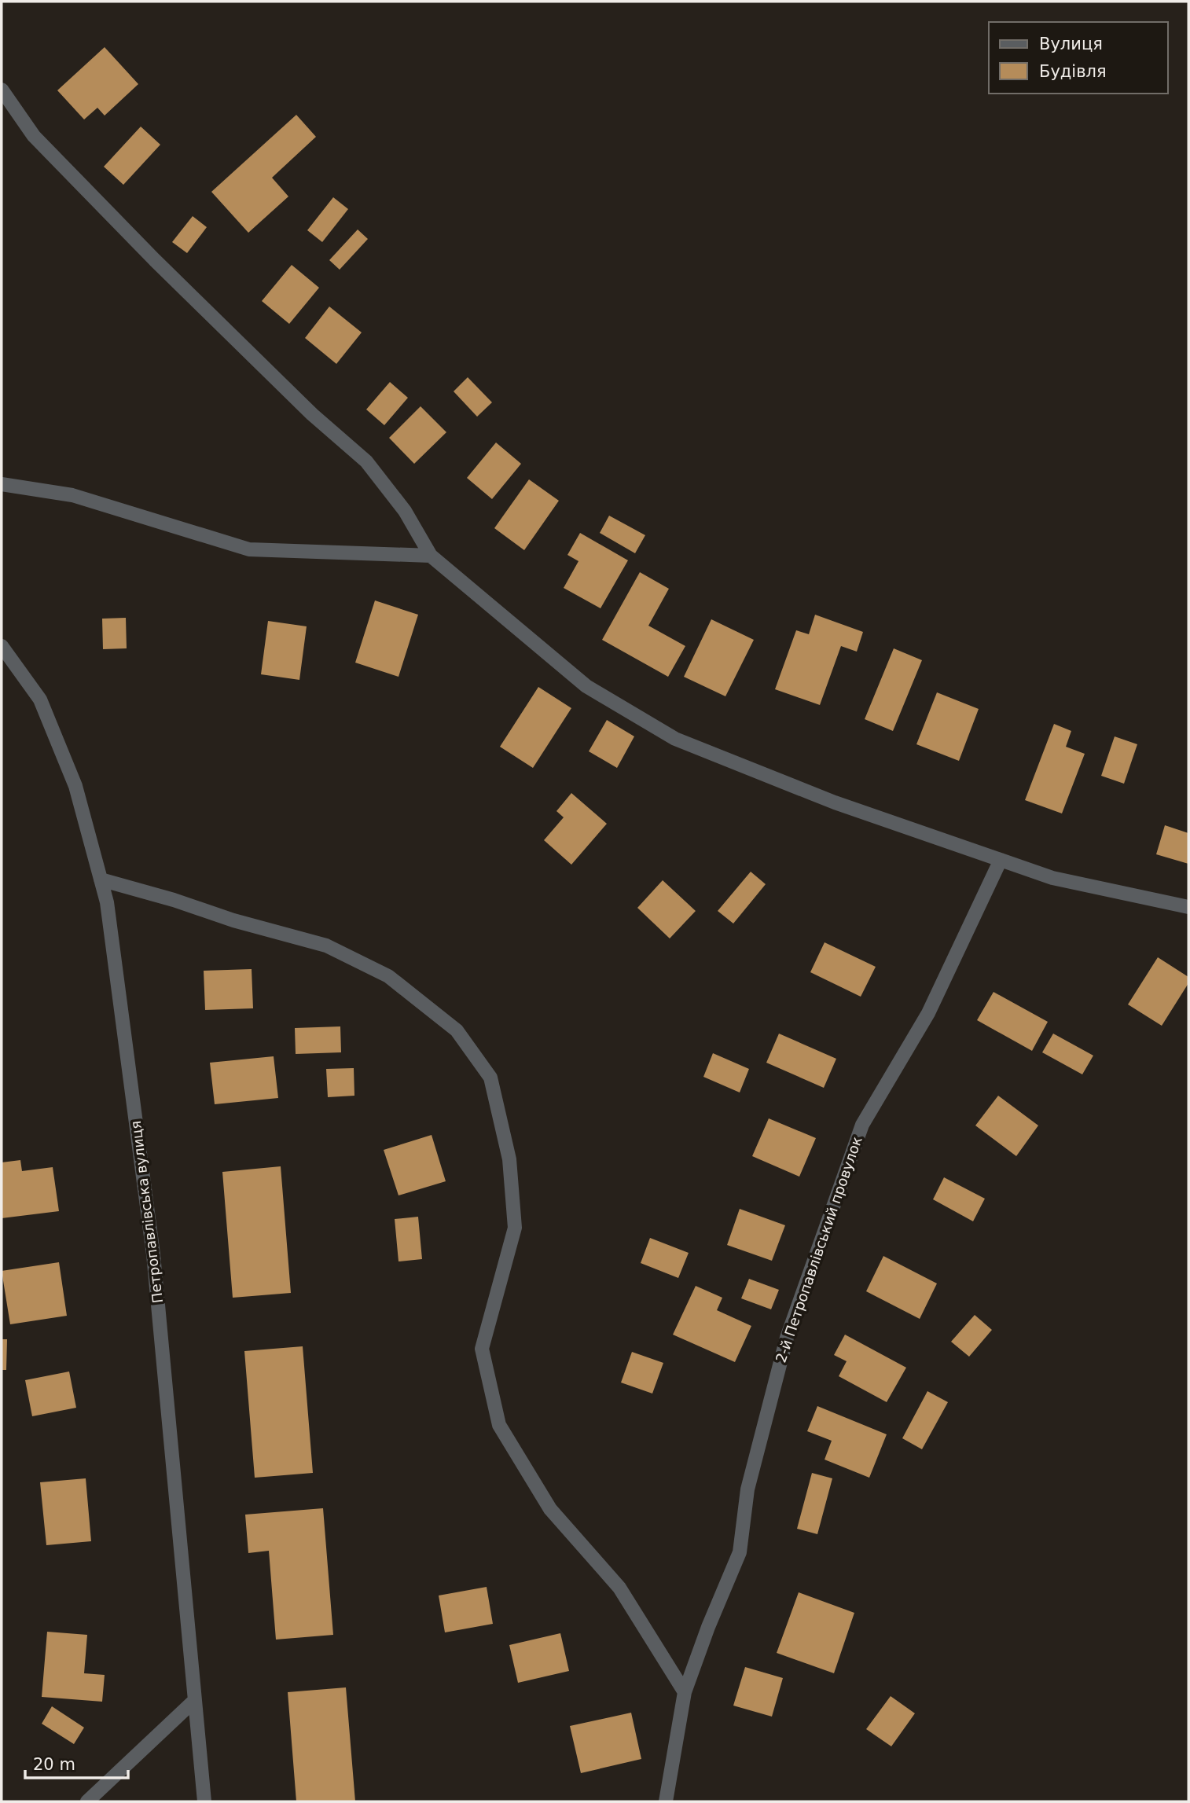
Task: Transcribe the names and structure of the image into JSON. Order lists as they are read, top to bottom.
{
  "streets": {
    "street": ["Петропавлівська вулиця", "2-й Петропавлівський провулок"]
  },
  "legend": ["Вулиця", "Будівля"],
  "scale_bar": "20 m"
}
